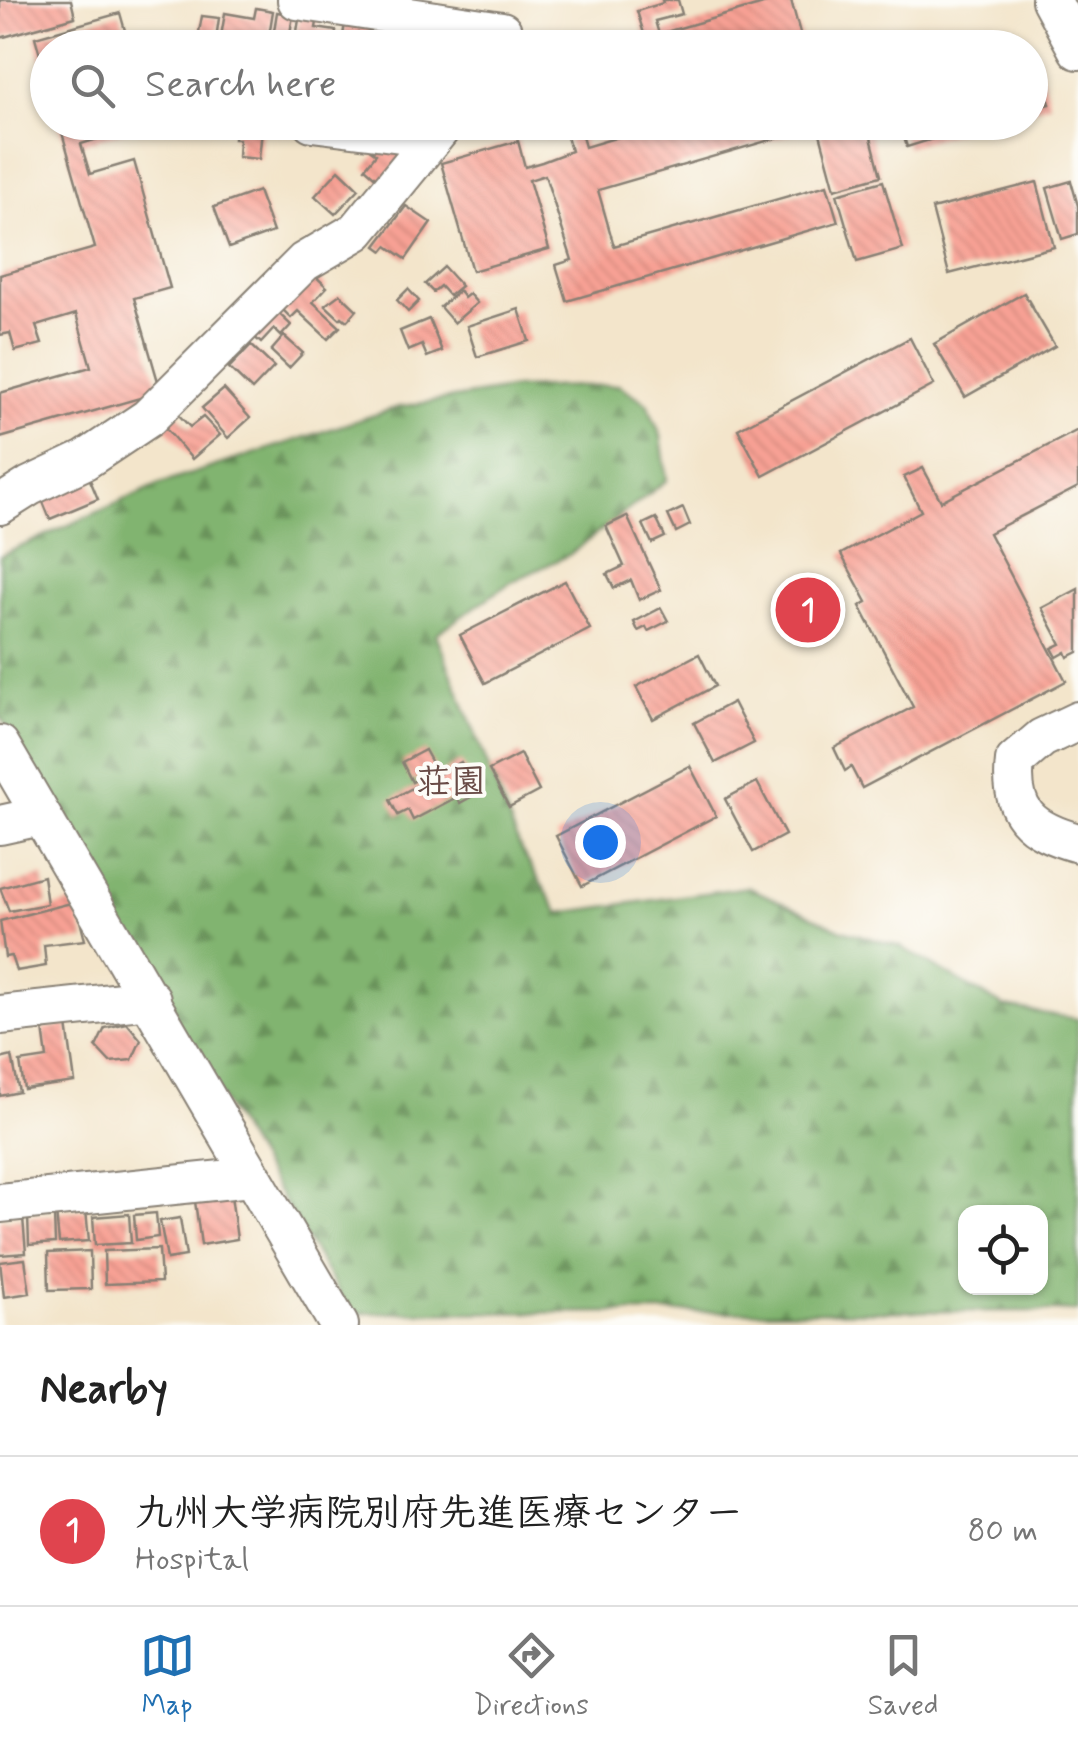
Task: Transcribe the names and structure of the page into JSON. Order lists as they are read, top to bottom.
{
  "districts": ["荘園"],
  "page": {
    "search": "Search here",
    "pins": "1",
    "heading": "Nearby",
    "list": [
      {
        "mark": "1",
        "name": "九州大学病院別府先進医療センター",
        "note": "Hospital",
        "value": "80 m"
      }
    ],
    "nav": ["Map", "Directions", "Saved"]
  }
}
